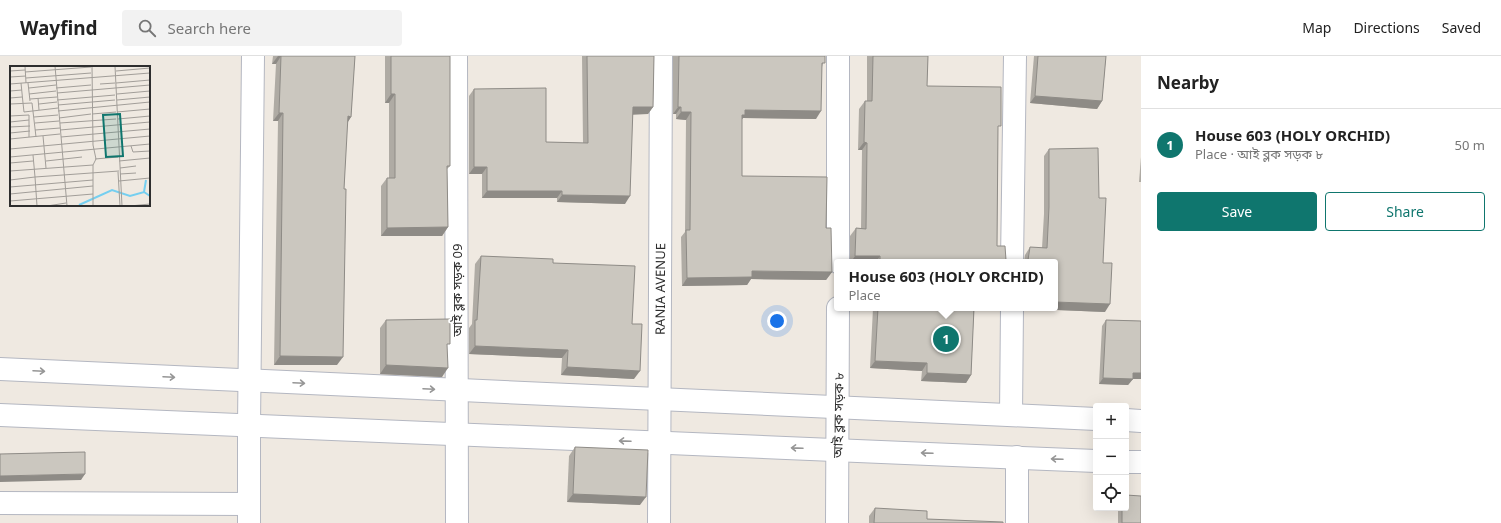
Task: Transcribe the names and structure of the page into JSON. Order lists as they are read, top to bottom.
{
  "streets": {
    "street": ["RANIA AVENUE", "আই ব্লক সড়ক 09", "আই ব্লক সড়ক ৮"]
  },
  "page": {
    "header": "Wayfind",
    "search": "Search here",
    "nav": ["Map", "Directions", "Saved"],
    "heading": "Nearby",
    "list": [
      {
        "mark": "1",
        "name": "House 603 (HOLY ORCHID)",
        "note": "Place · আই ব্লক সড়ক ৮",
        "value": "50 m"
      }
    ],
    "buttons": ["Save", "Share"],
    "popup": ["House 603 (HOLY ORCHID)", "Place"],
    "pins": "1",
    "map_buttons": ["+", "−"]
  }
}
